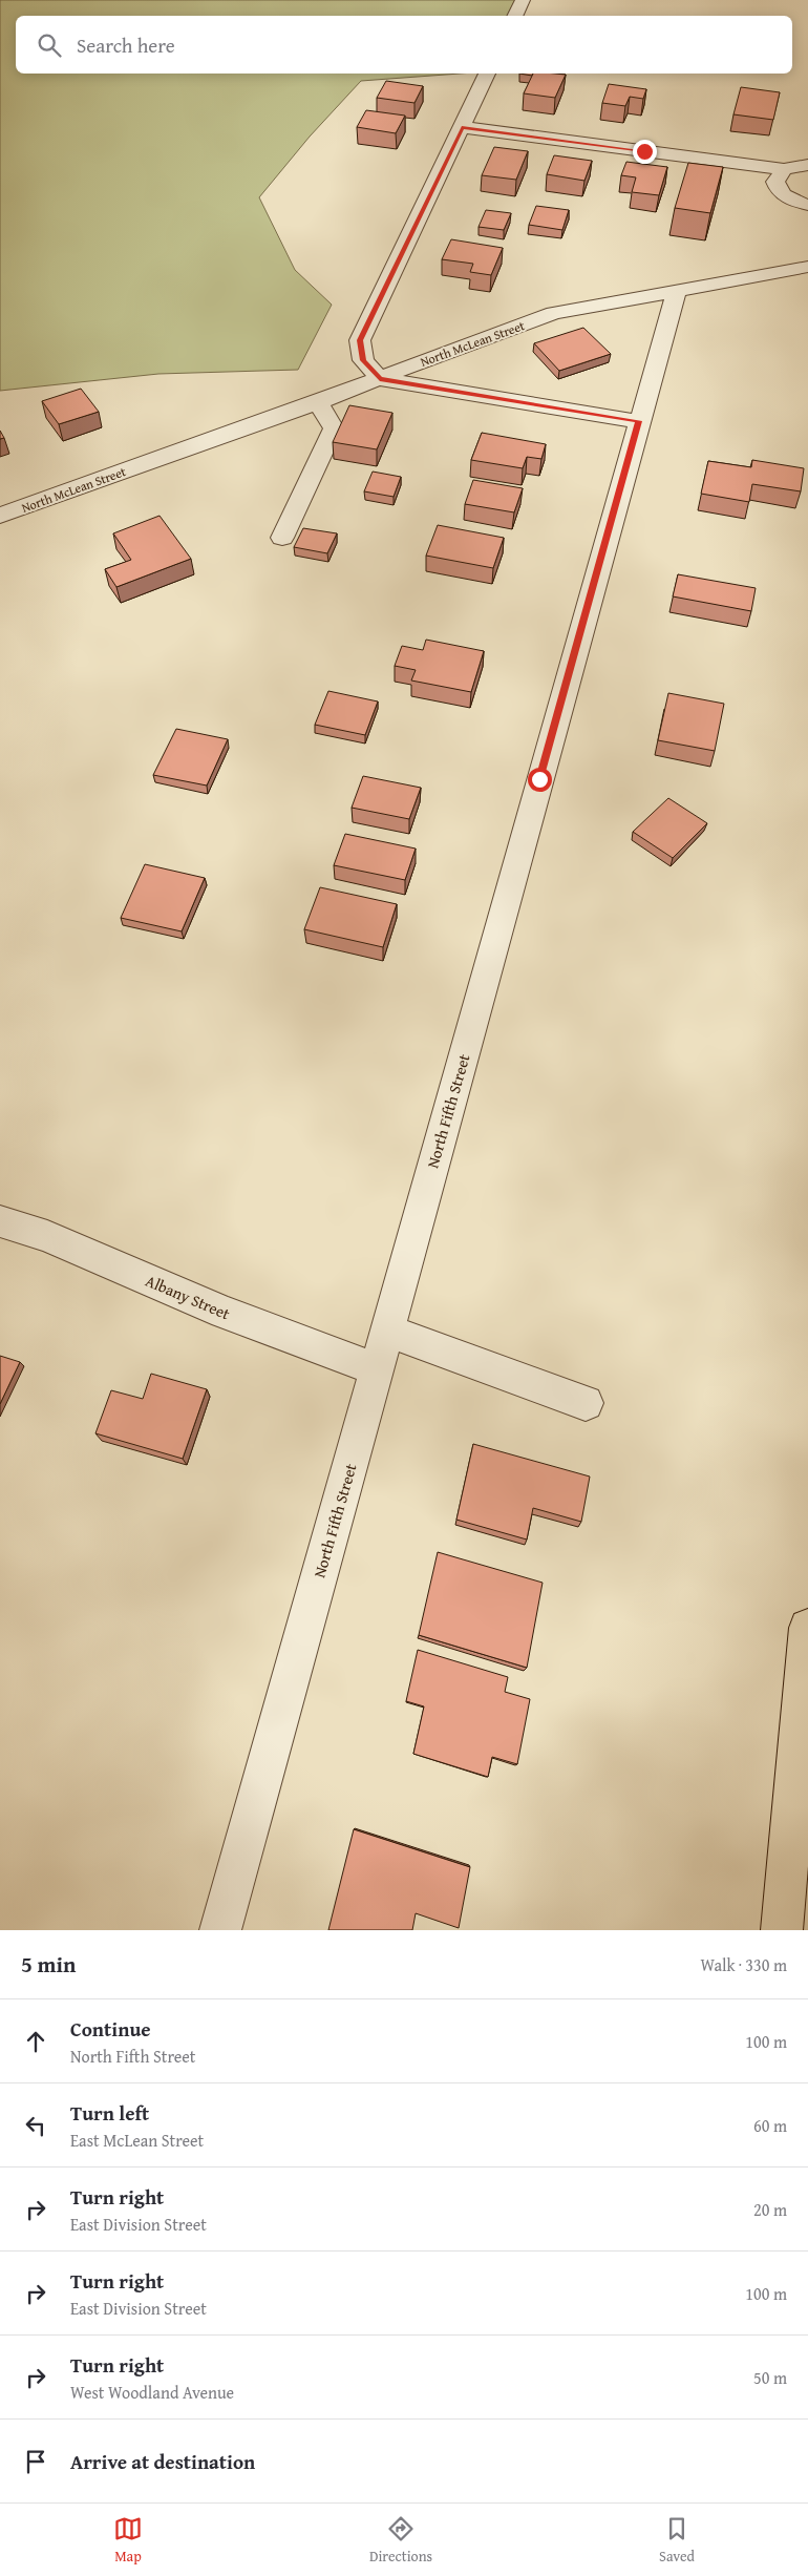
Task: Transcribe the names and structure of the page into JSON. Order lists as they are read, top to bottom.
{
  "streets": {
    "street": ["North McLean Street", "North Fifth Street", "Albany Street"]
  },
  "crossings": [
    ["North McLean Street", "North Fifth Street"],
    ["North Fifth Street", "Albany Street"]
  ],
  "page": {
    "search": "Search here",
    "heading": ["5 min", "Walk · 330 m"],
    "list": [
      ["Continue", "North Fifth Street", "100 m"],
      ["Turn left", "East McLean Street", "60 m"],
      ["Turn right", "East Division Street", "20 m"],
      ["Turn right", "East Division Street", "100 m"],
      ["Turn right", "West Woodland Avenue", "50 m"],
      "Arrive at destination"
    ],
    "nav": ["Map", "Directions", "Saved"]
  }
}
